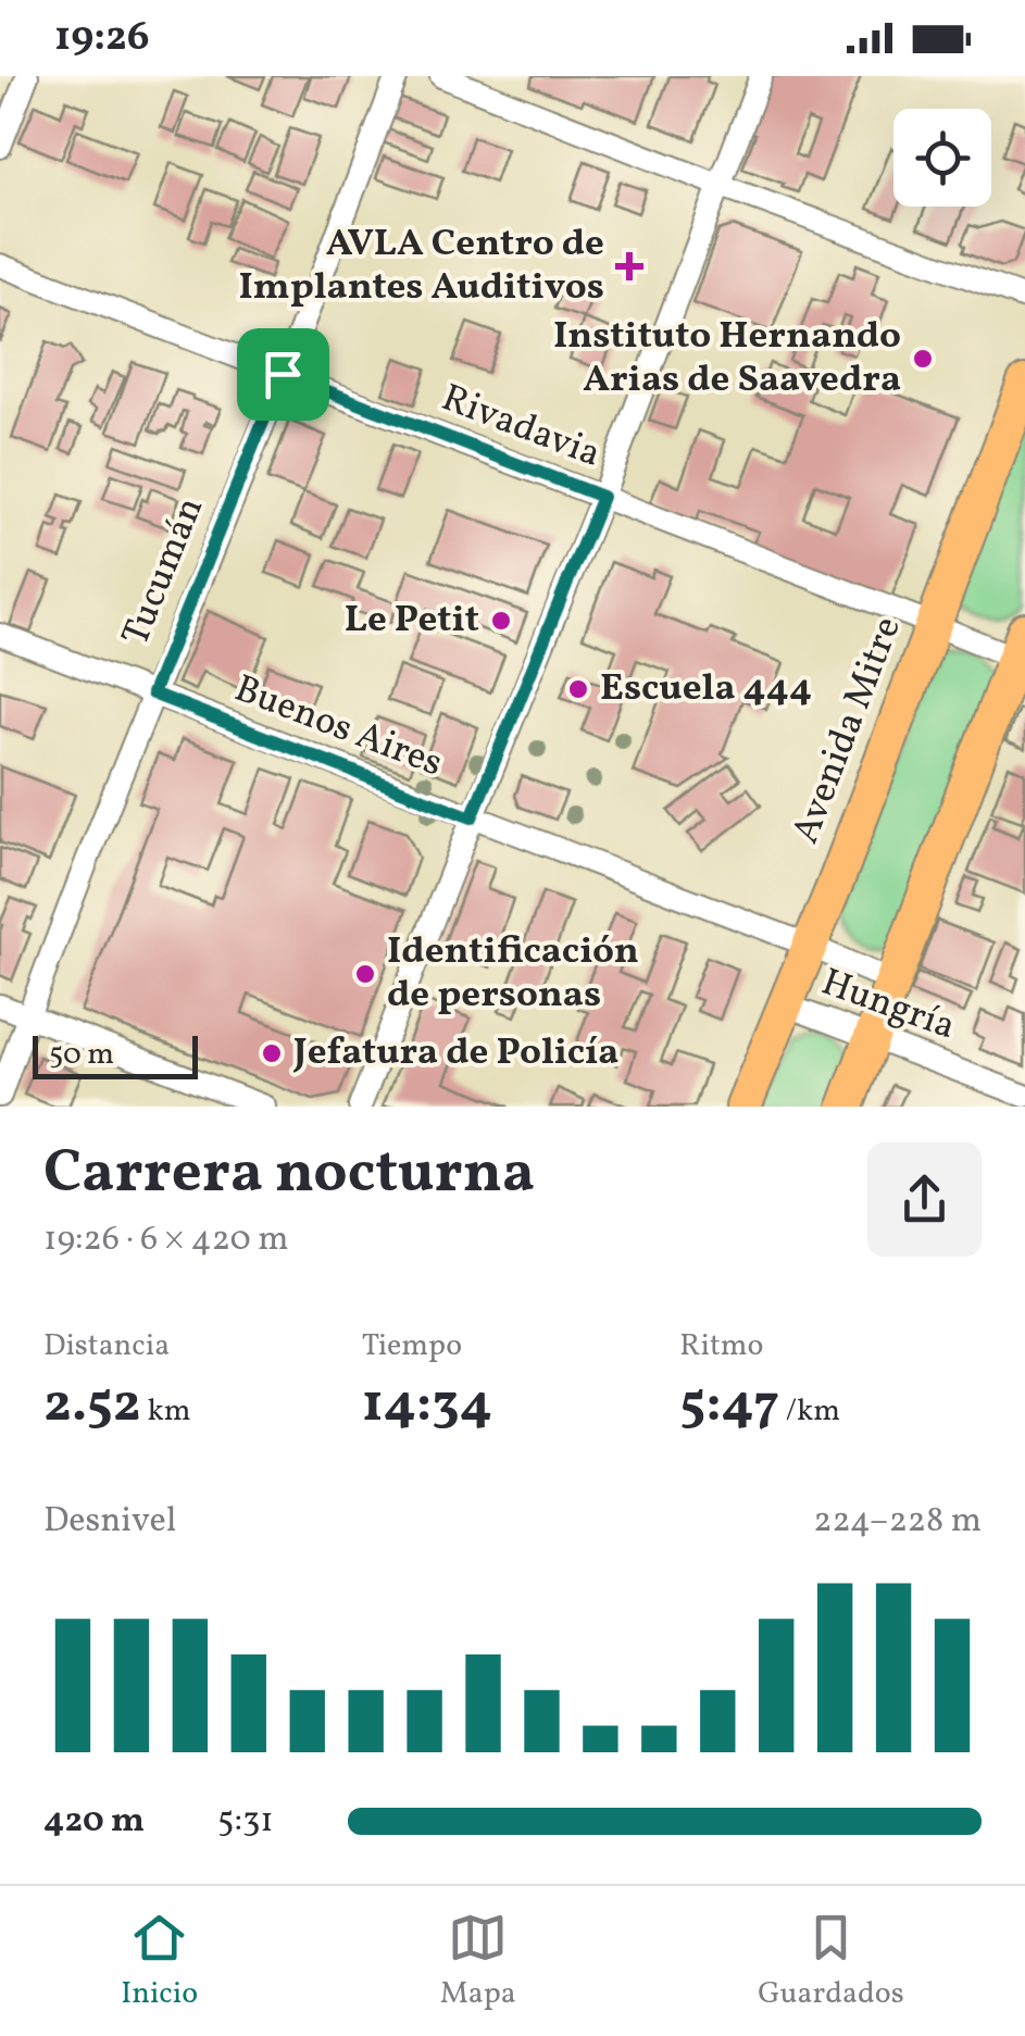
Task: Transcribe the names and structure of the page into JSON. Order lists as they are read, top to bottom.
{
  "streets": {
    "main road": ["Avenida Mitre"],
    "street": [
      "Rivadavia",
      "Tucumán",
      "Buenos Aires",
      "Hungría"
    ]
  },
  "crossings": [
    ["Rivadavia", "Tucumán"],
    ["Rivadavia", "Avenida Mitre"],
    ["Tucumán", "Buenos Aires"],
    ["Buenos Aires", "Avenida Mitre"],
    ["Avenida Mitre", "Hungría"]
  ],
  "places": {
    "health": ["AVLA Centro de Implantes Auditivos"],
    "other": [
      "Instituto Hernando Arias de Saavedra",
      "Le Petit",
      "Escuela 444",
      "Identificación de personas",
      "Jefatura de Policía"
    ]
  },
  "scale_bar": "50 m",
  "page": {
    "status": "19:26",
    "scale": "50 m",
    "heading": ["Carrera nocturna", "19:26 · 6 × 420 m"],
    "stats": [
      ["Distancia", "2.52 km"],
      ["Tiempo", "14:34"],
      ["Ritmo", "5:47 /km"]
    ],
    "chart": ["Desnivel", "224–228 m"],
    "list": [
      {
        "name": "420 m",
        "note": "5:31"
      }
    ],
    "tabs": ["Inicio", "Mapa", "Guardados"]
  }
}
